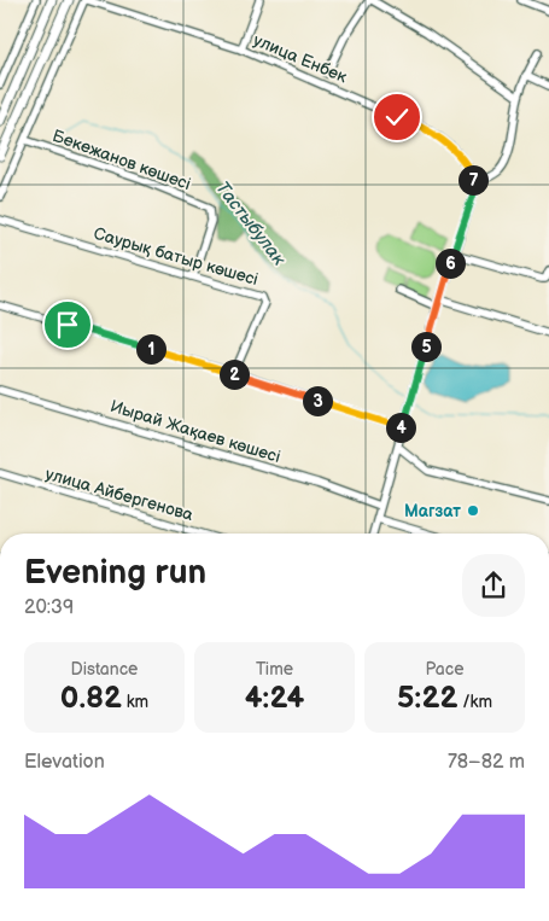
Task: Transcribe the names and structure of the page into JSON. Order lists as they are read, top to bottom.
{
  "streets": {
    "street": [
      "улица Енбек",
      "Бекежанов көшесі",
      "Саурық батыр көшесі",
      "Иырай Жақаев көшесі",
      "улица Айбергенова"
    ]
  },
  "crossings": [
    ["Бекежанов көшесі", "Саурық батыр көшесі"]
  ],
  "water": ["Тастыбулак"],
  "places": ["Магзат"],
  "page": {
    "pins": [
      "7",
      "6",
      "5",
      "1",
      "2",
      "3",
      "4"
    ],
    "heading": ["Evening run", "20:39"],
    "stats": [
      ["Distance", "0.82 km"],
      ["Time", "4:24"],
      ["Pace", "5:22 /km"]
    ],
    "chart": ["Elevation", "78–82 m"]
  }
}
